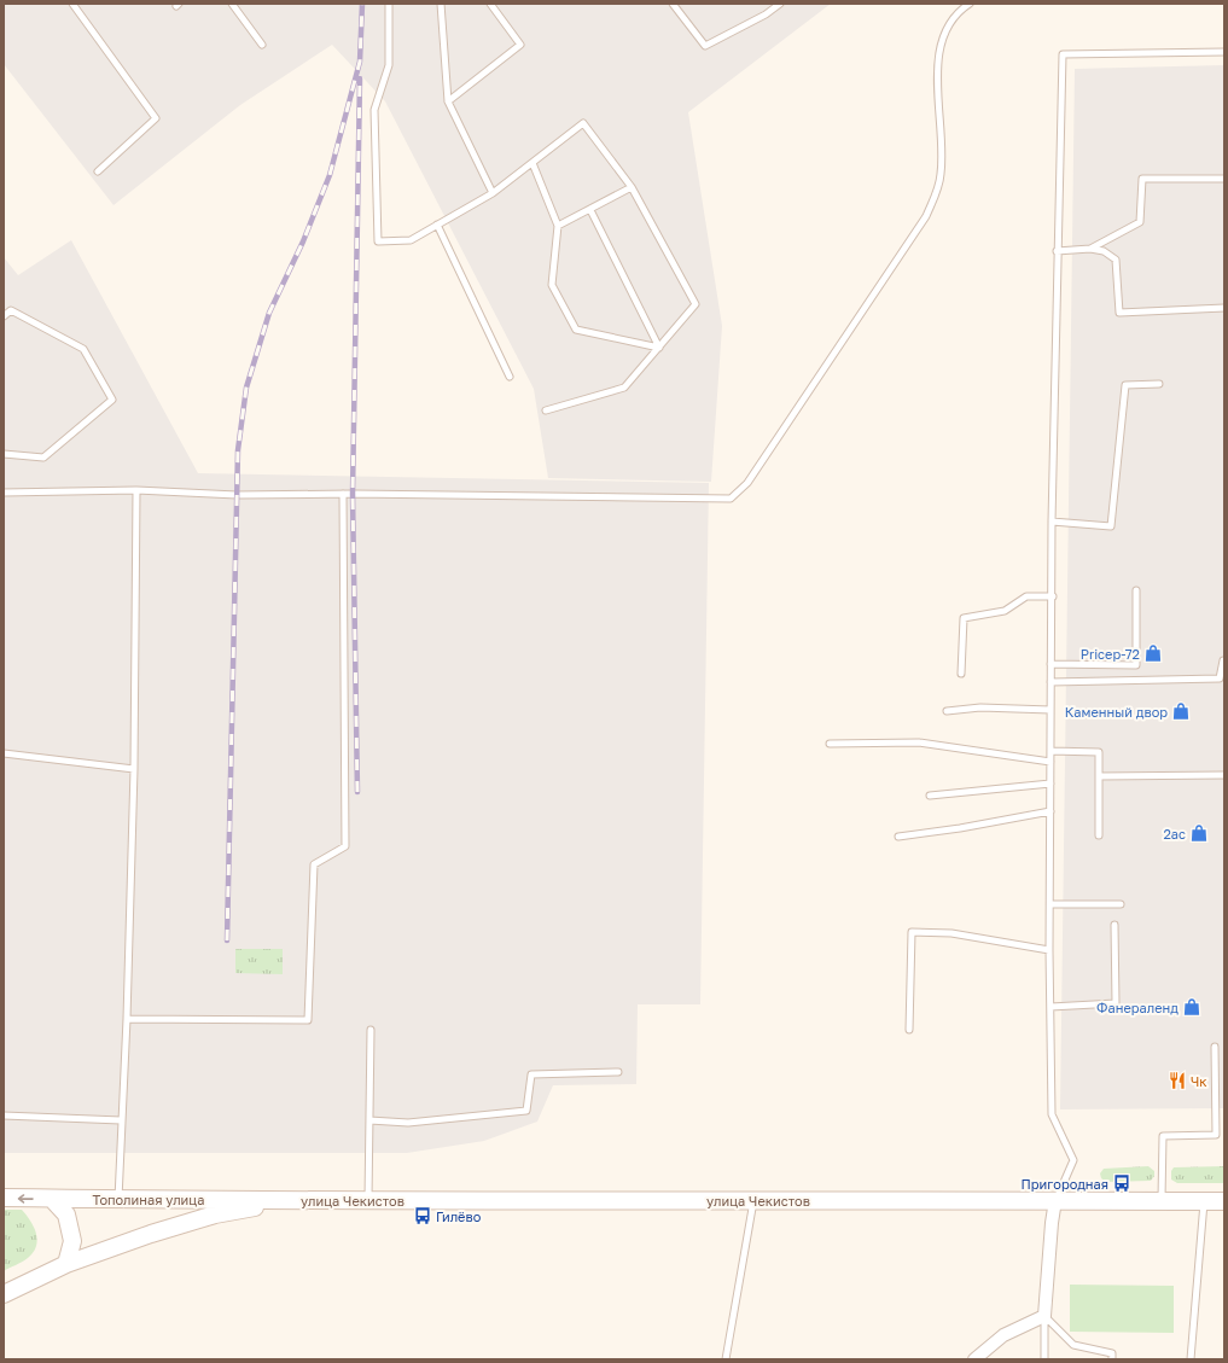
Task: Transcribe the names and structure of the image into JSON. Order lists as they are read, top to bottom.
{
  "streets": {
    "main road": ["Тополиная улица", "улица Чекистов"]
  },
  "crossings": [
    ["Тополиная улица", "улица Чекистов"]
  ],
  "places": {
    "shop": [
      "Pricep-72",
      "Каменный двор",
      "2ас",
      "Фанераленд"
    ],
    "restaurant": ["Чк"],
    "bus stop": ["Пригородная", "Гилёво"]
  }
}
